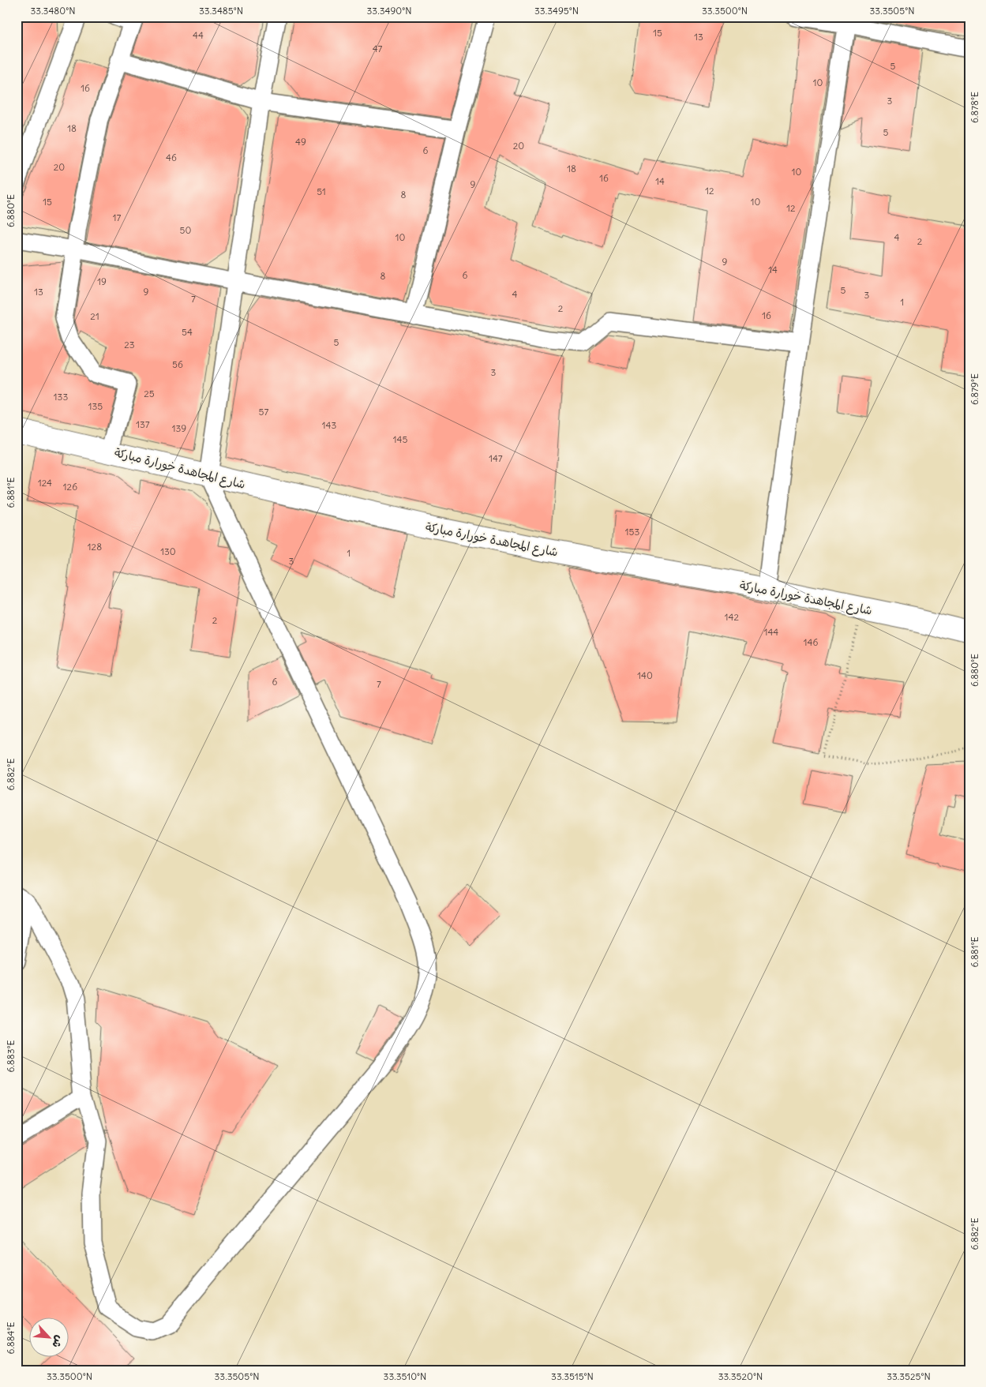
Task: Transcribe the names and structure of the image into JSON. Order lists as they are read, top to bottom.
{
  "streets": {
    "street": ["شارع المجاهدة خورارة مباركة"]
  },
  "house_numbers": [
    "15",
    "44",
    "13",
    "47",
    "5",
    "10",
    "16",
    "3",
    "18",
    "5",
    "49",
    "20",
    "6",
    "46",
    "20",
    "18",
    "10",
    "16",
    "14",
    "9",
    "12",
    "51",
    "8",
    "15",
    "10",
    "12",
    "17",
    "50",
    "10",
    "4",
    "2",
    "9",
    "14",
    "6",
    "8",
    "19",
    "5",
    "13",
    "9",
    "4",
    "3",
    "7",
    "1",
    "2",
    "16",
    "21",
    "54",
    "5",
    "23",
    "56",
    "3",
    "25",
    "133",
    "135",
    "57",
    "137",
    "143",
    "139",
    "145",
    "147",
    "124",
    "126",
    "153",
    "128",
    "130",
    "1",
    "3",
    "142",
    "2",
    "144",
    "146",
    "140",
    "6",
    "7"
  ],
  "north": "bottom right",
  "coordinates": [
    "33.3480°N",
    "33.3485°N",
    "33.3490°N",
    "33.3495°N",
    "33.3500°N",
    "33.3505°N",
    "6.878°E",
    "6.880°E",
    "6.879°E",
    "6.881°E",
    "6.882°E",
    "6.883°E",
    "6.884°E",
    "33.3510°N",
    "33.3515°N",
    "33.3520°N",
    "33.3525°N"
  ]
}
